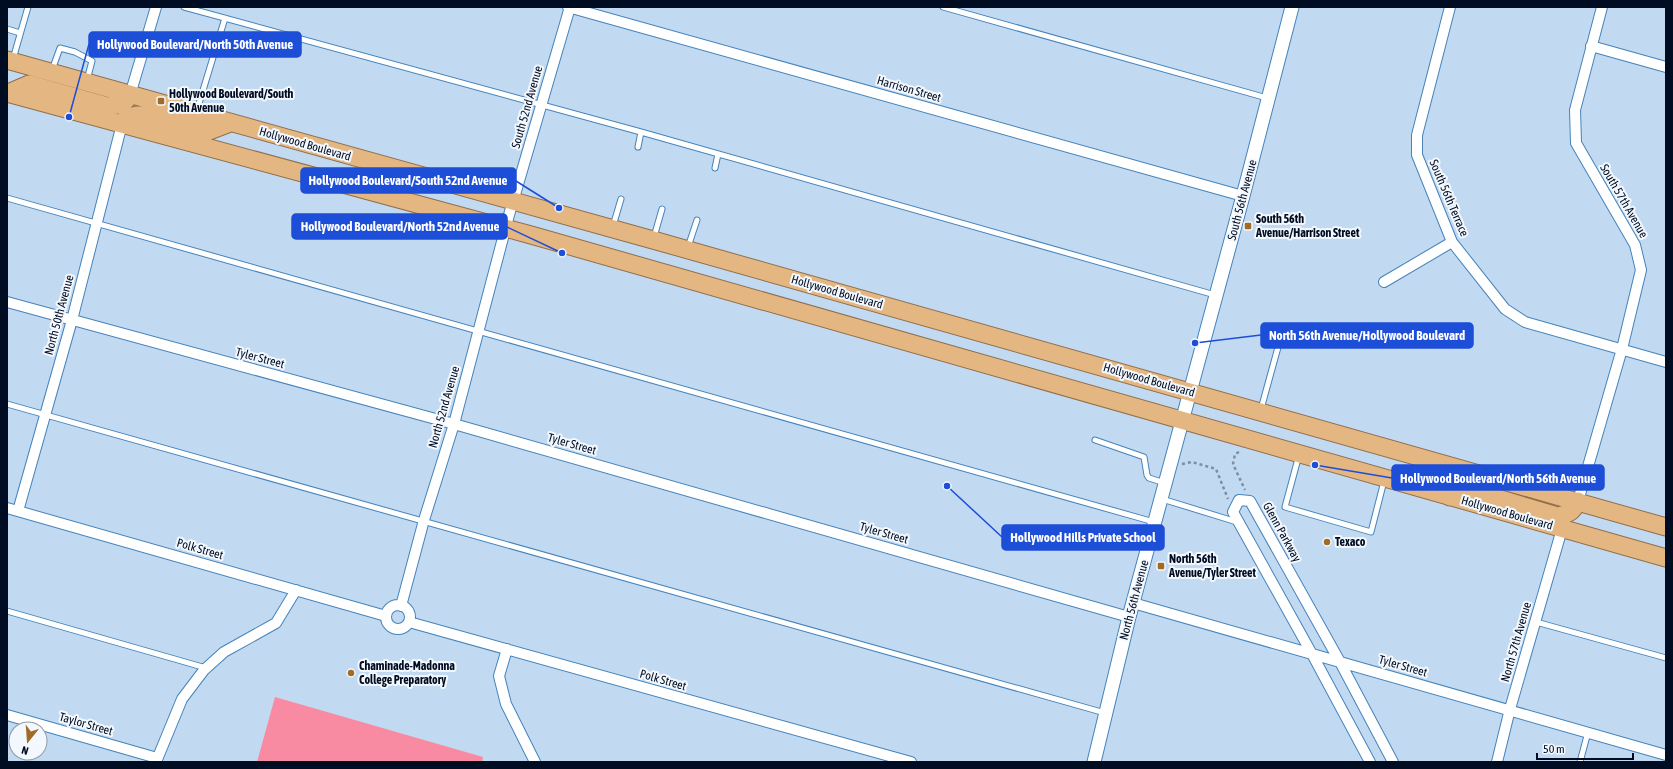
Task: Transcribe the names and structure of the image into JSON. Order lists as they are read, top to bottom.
{
  "streets": {
    "highway": ["Hollywood Boulevard"],
    "street": [
      "Harrison Street",
      "South 52nd Avenue",
      "South 56th Terrace",
      "South 56th Avenue",
      "South 57th Avenue",
      "North 50th Avenue",
      "Tyler Street",
      "North 52nd Avenue",
      "Glenn Parkway",
      "Polk Street",
      "North 56th Avenue",
      "North 57th Avenue",
      "Taylor Street"
    ]
  },
  "crossings": [
    ["Harrison Street", "South 52nd Avenue"],
    ["Harrison Street", "South 56th Avenue"],
    ["South 52nd Avenue", "Hollywood Boulevard"],
    ["South 52nd Avenue", "North 52nd Avenue"],
    ["Hollywood Boulevard", "South 56th Avenue"],
    ["Hollywood Boulevard", "South 57th Avenue"],
    ["Hollywood Boulevard", "North 50th Avenue"],
    ["Hollywood Boulevard", "North 52nd Avenue"],
    ["Hollywood Boulevard", "North 56th Avenue"],
    ["Hollywood Boulevard", "North 57th Avenue"],
    ["South 56th Terrace", "South 57th Avenue"],
    ["South 56th Avenue", "North 56th Avenue"],
    ["North 50th Avenue", "Tyler Street"],
    ["North 50th Avenue", "Polk Street"],
    ["Tyler Street", "North 52nd Avenue"],
    ["Tyler Street", "Glenn Parkway"],
    ["Tyler Street", "North 56th Avenue"],
    ["Tyler Street", "North 57th Avenue"],
    ["North 52nd Avenue", "Polk Street"]
  ],
  "places": {
    "transit": ["Hollywood Boulevard/South 50th Avenue", "South 56th Avenue/Harrison Street", "North 56th Avenue/Tyler Street"],
    "other": [
      "Hollywood Boulevard/North 50th Avenue",
      "Hollywood Boulevard/South 52nd Avenue",
      "Hollywood Boulevard/North 52nd Avenue",
      "North 56th Avenue/Hollywood Boulevard",
      "Hollywood Boulevard/North 56th Avenue",
      "Hollywood Hills Private School",
      "Texaco",
      "Chaminade-Madonna College Preparatory"
    ]
  },
  "scale_bar": "50 m",
  "north": "bottom"
}
